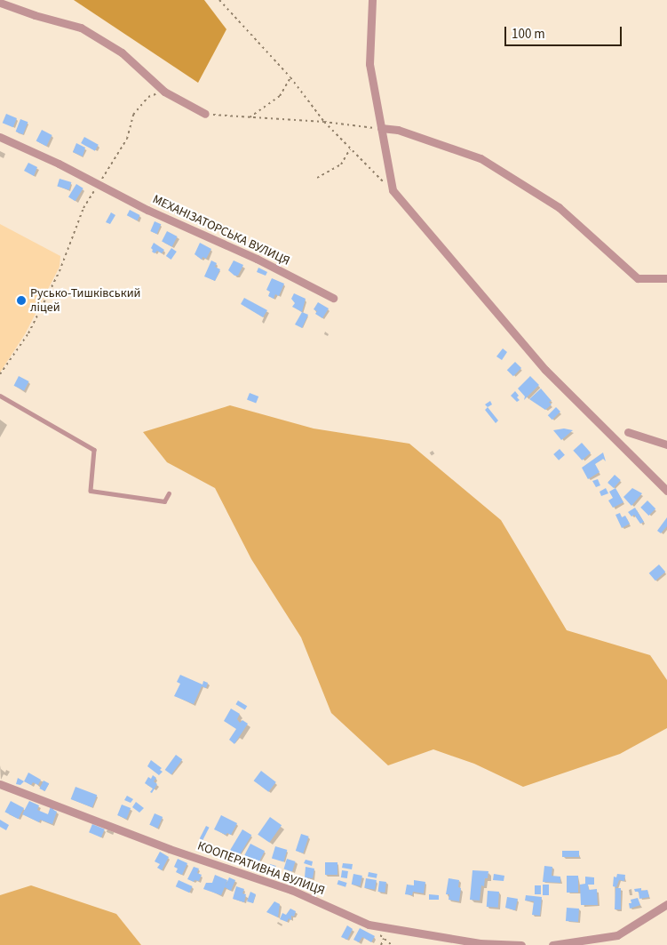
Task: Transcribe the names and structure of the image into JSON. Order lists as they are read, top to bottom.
{
  "streets": {
    "street": ["МЕХАНІЗАТОРСЬКА ВУЛИЦЯ", "КООПЕРАТИВНА ВУЛИЦЯ"]
  },
  "places": ["Русько-Тишківський ліцей"],
  "scale_bar": "100 m"
}
